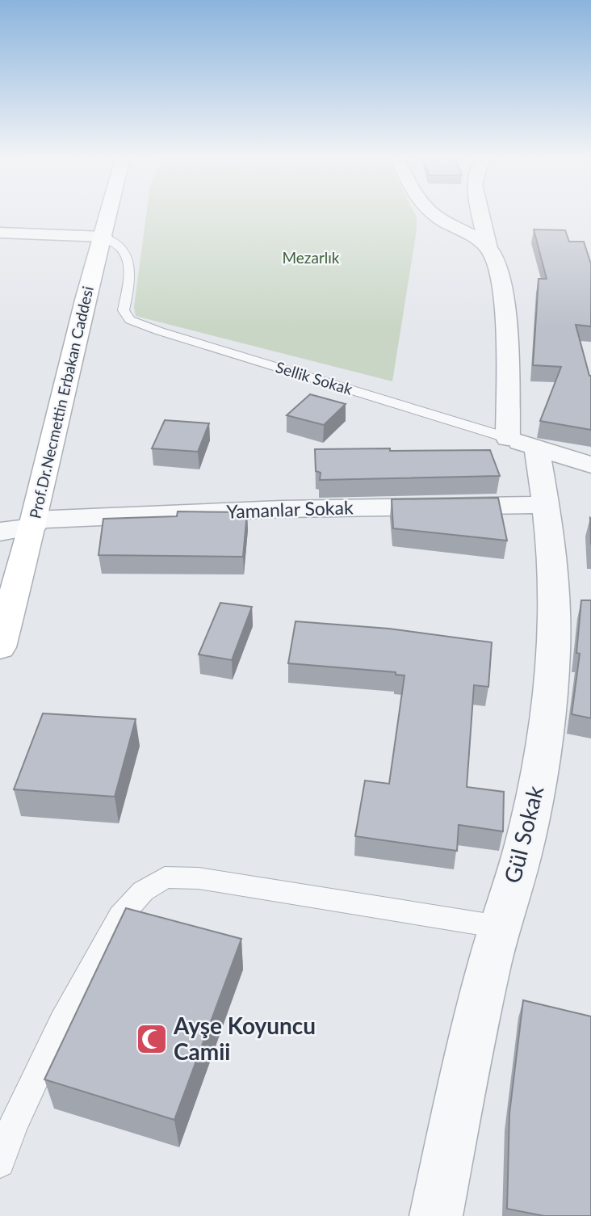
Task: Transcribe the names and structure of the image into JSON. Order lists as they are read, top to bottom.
{
  "streets": {
    "main road": ["Prof.Dr.Necmettin Erbakan Caddesi"],
    "street": ["Sellik Sokak", "Yamanlar Sokak", "Gül Sokak"]
  },
  "crossings": [
    ["Sellik Sokak", "Prof.Dr.Necmettin Erbakan Caddesi"],
    ["Sellik Sokak", "Gül Sokak"],
    ["Prof.Dr.Necmettin Erbakan Caddesi", "Yamanlar Sokak"],
    ["Yamanlar Sokak", "Gül Sokak"]
  ],
  "parks": ["Mezarlık"],
  "places": {
    "mosque": ["Ayşe Koyuncu Camii"]
  }
}
